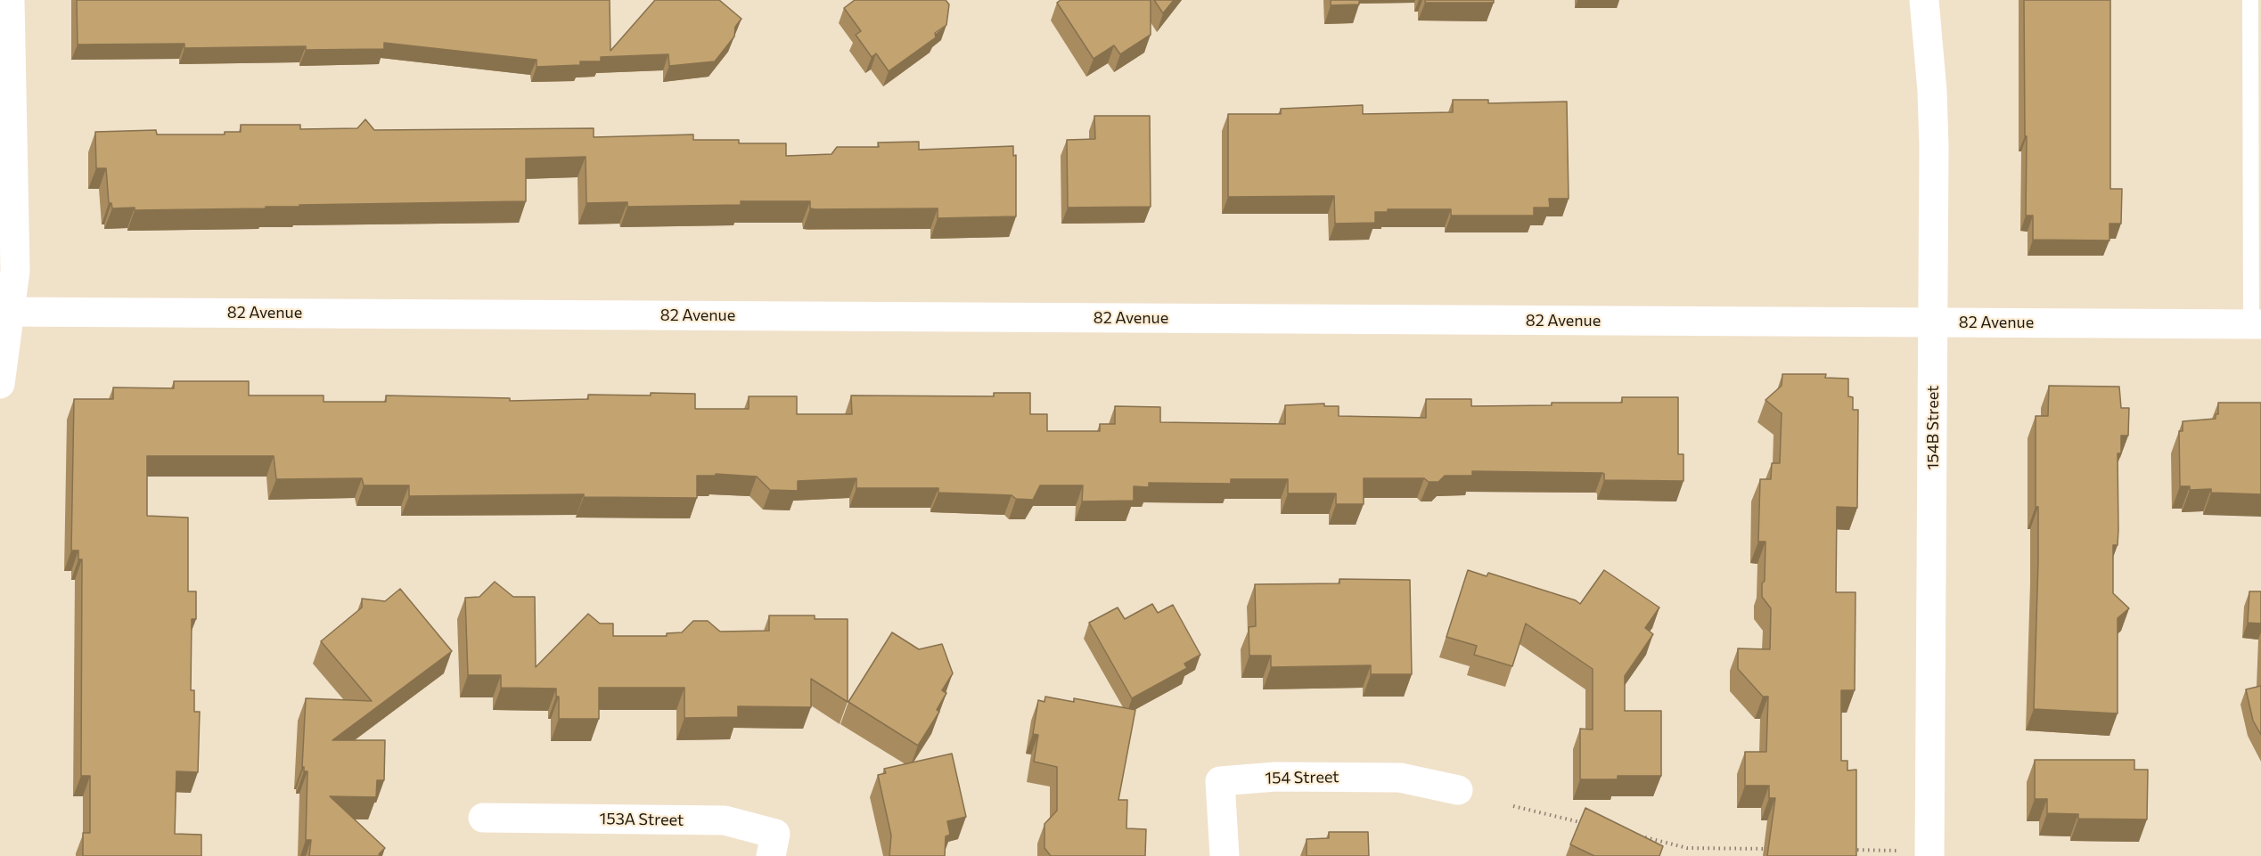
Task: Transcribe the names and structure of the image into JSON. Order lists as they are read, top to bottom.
{
  "streets": {
    "street": [
      "82 Avenue",
      "154B Street",
      "154 Street",
      "153A Street"
    ]
  },
  "crossings": [
    ["82 Avenue", "154B Street"]
  ]
}
